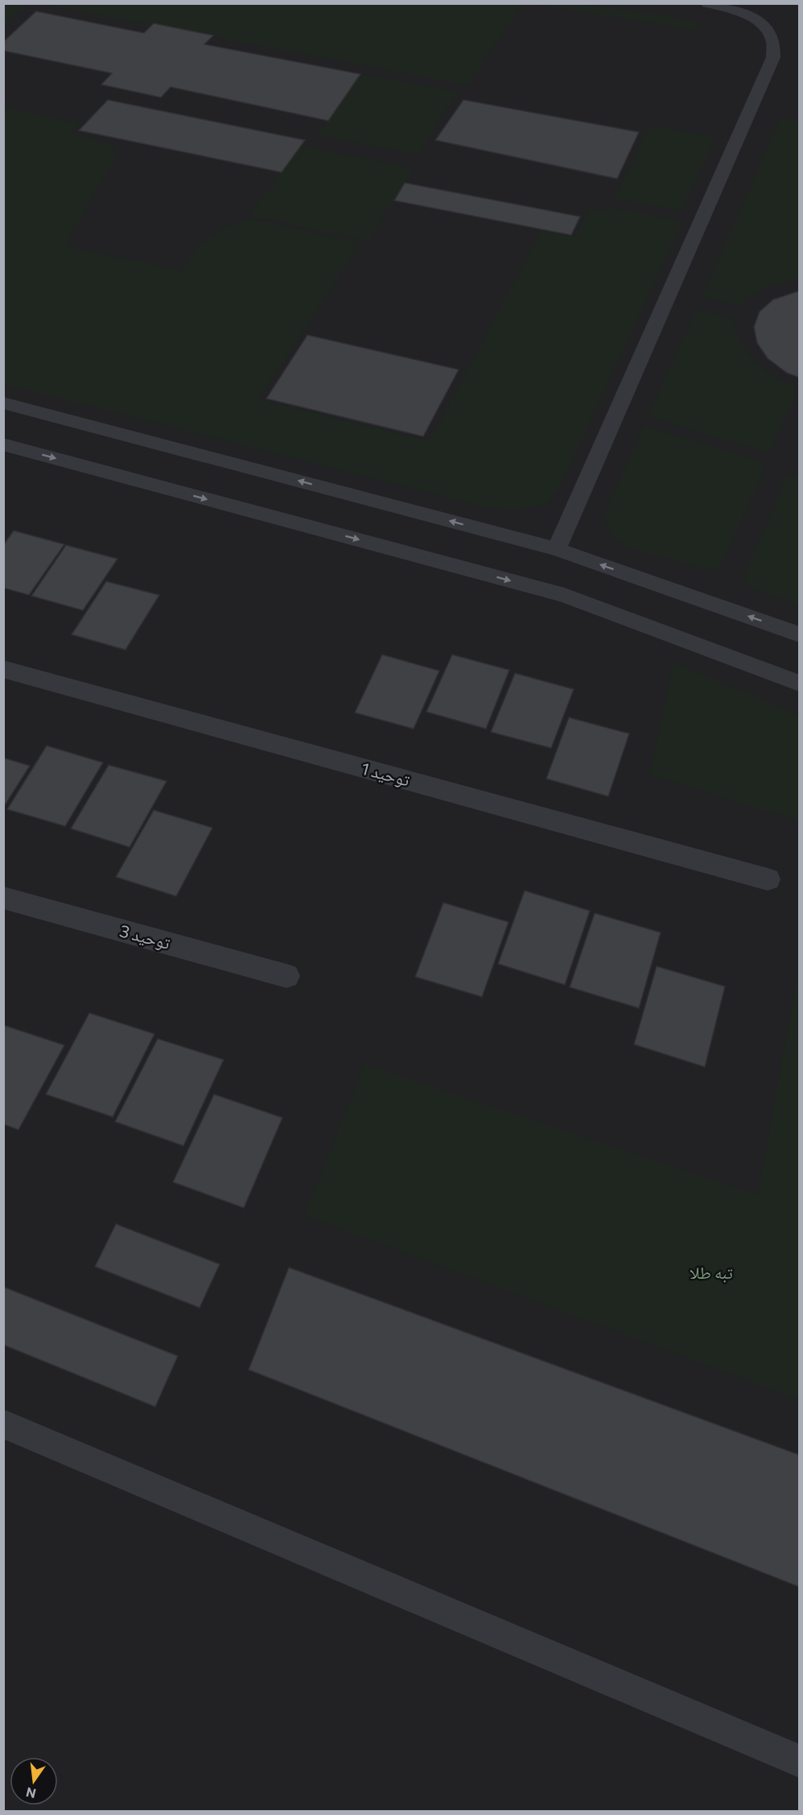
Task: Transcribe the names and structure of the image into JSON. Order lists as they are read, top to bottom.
{
  "streets": {
    "street": ["توحید 1", "توحید 3"]
  },
  "parks": ["تبه طلا"],
  "north": "bottom"
}
